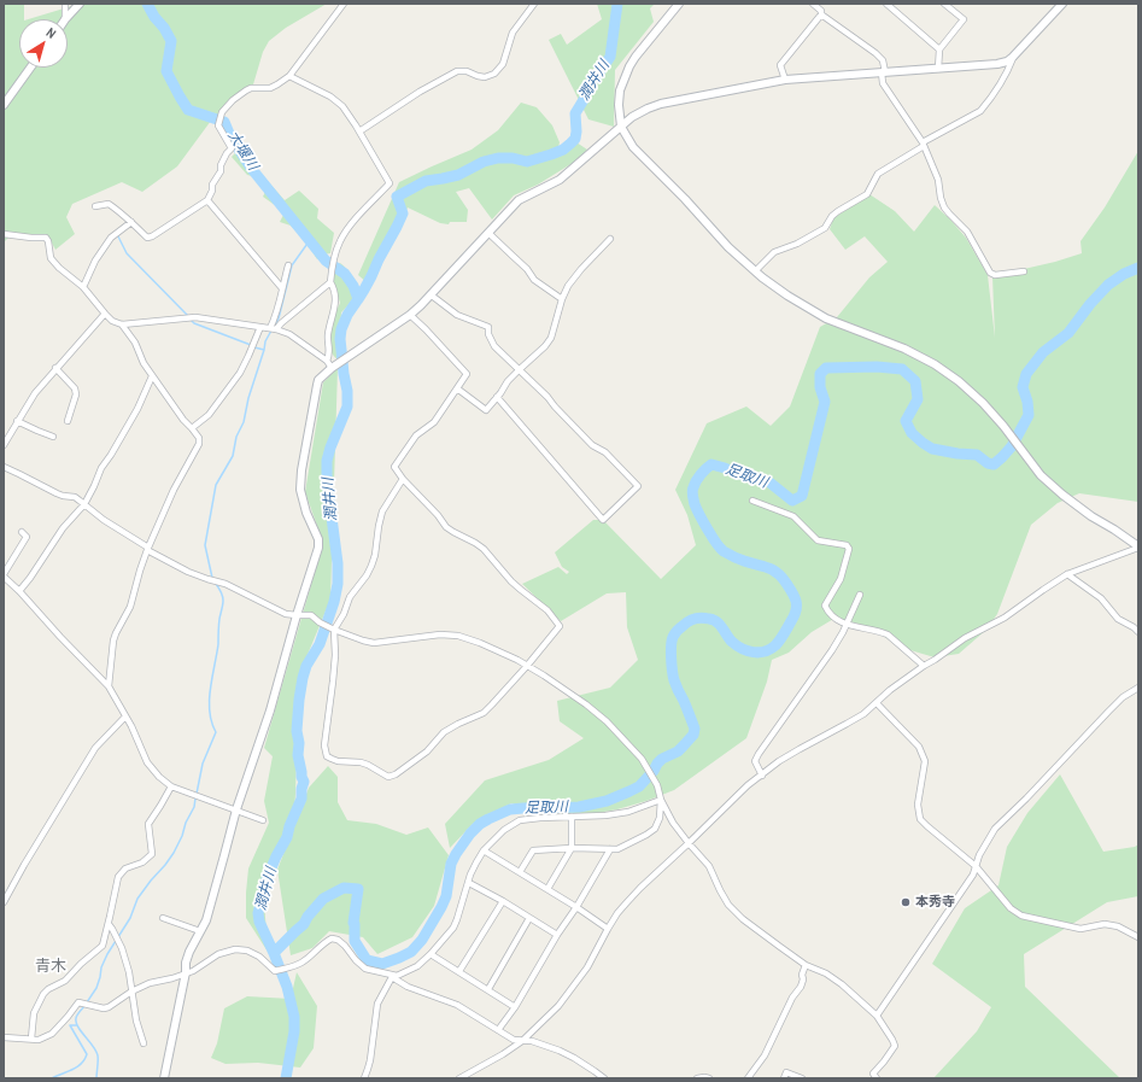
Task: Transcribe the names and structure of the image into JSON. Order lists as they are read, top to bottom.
{
  "districts": ["青木"],
  "water": ["潤井川", "大堰川", "足取川"],
  "places": ["本秀寺"],
  "north": "top right"
}
